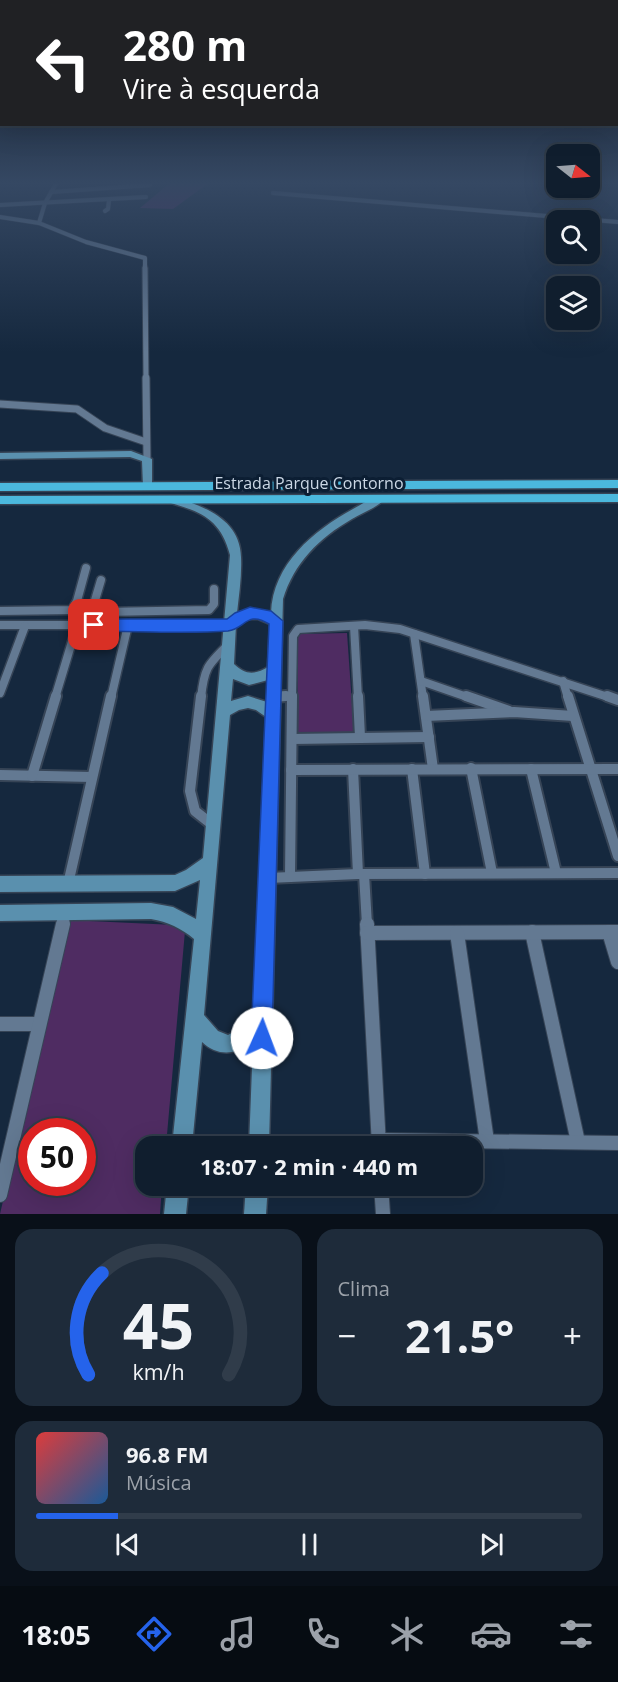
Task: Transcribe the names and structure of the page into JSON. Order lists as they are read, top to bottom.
{
  "streets": {
    "highway": ["Estrada Parque Contorno"]
  },
  "north": "right",
  "page": {
    "turn": ["280 m", "Vire à esquerda"],
    "limit": "50",
    "trip": "18:07 · 2 min · 440 m",
    "tile": "Clima",
    "heat": ["−", "21.5°", "+"],
    "song": ["96.8 FM", "Música"],
    "tabs": "18:05",
    "gauge": ["45", "km/h"]
  }
}
